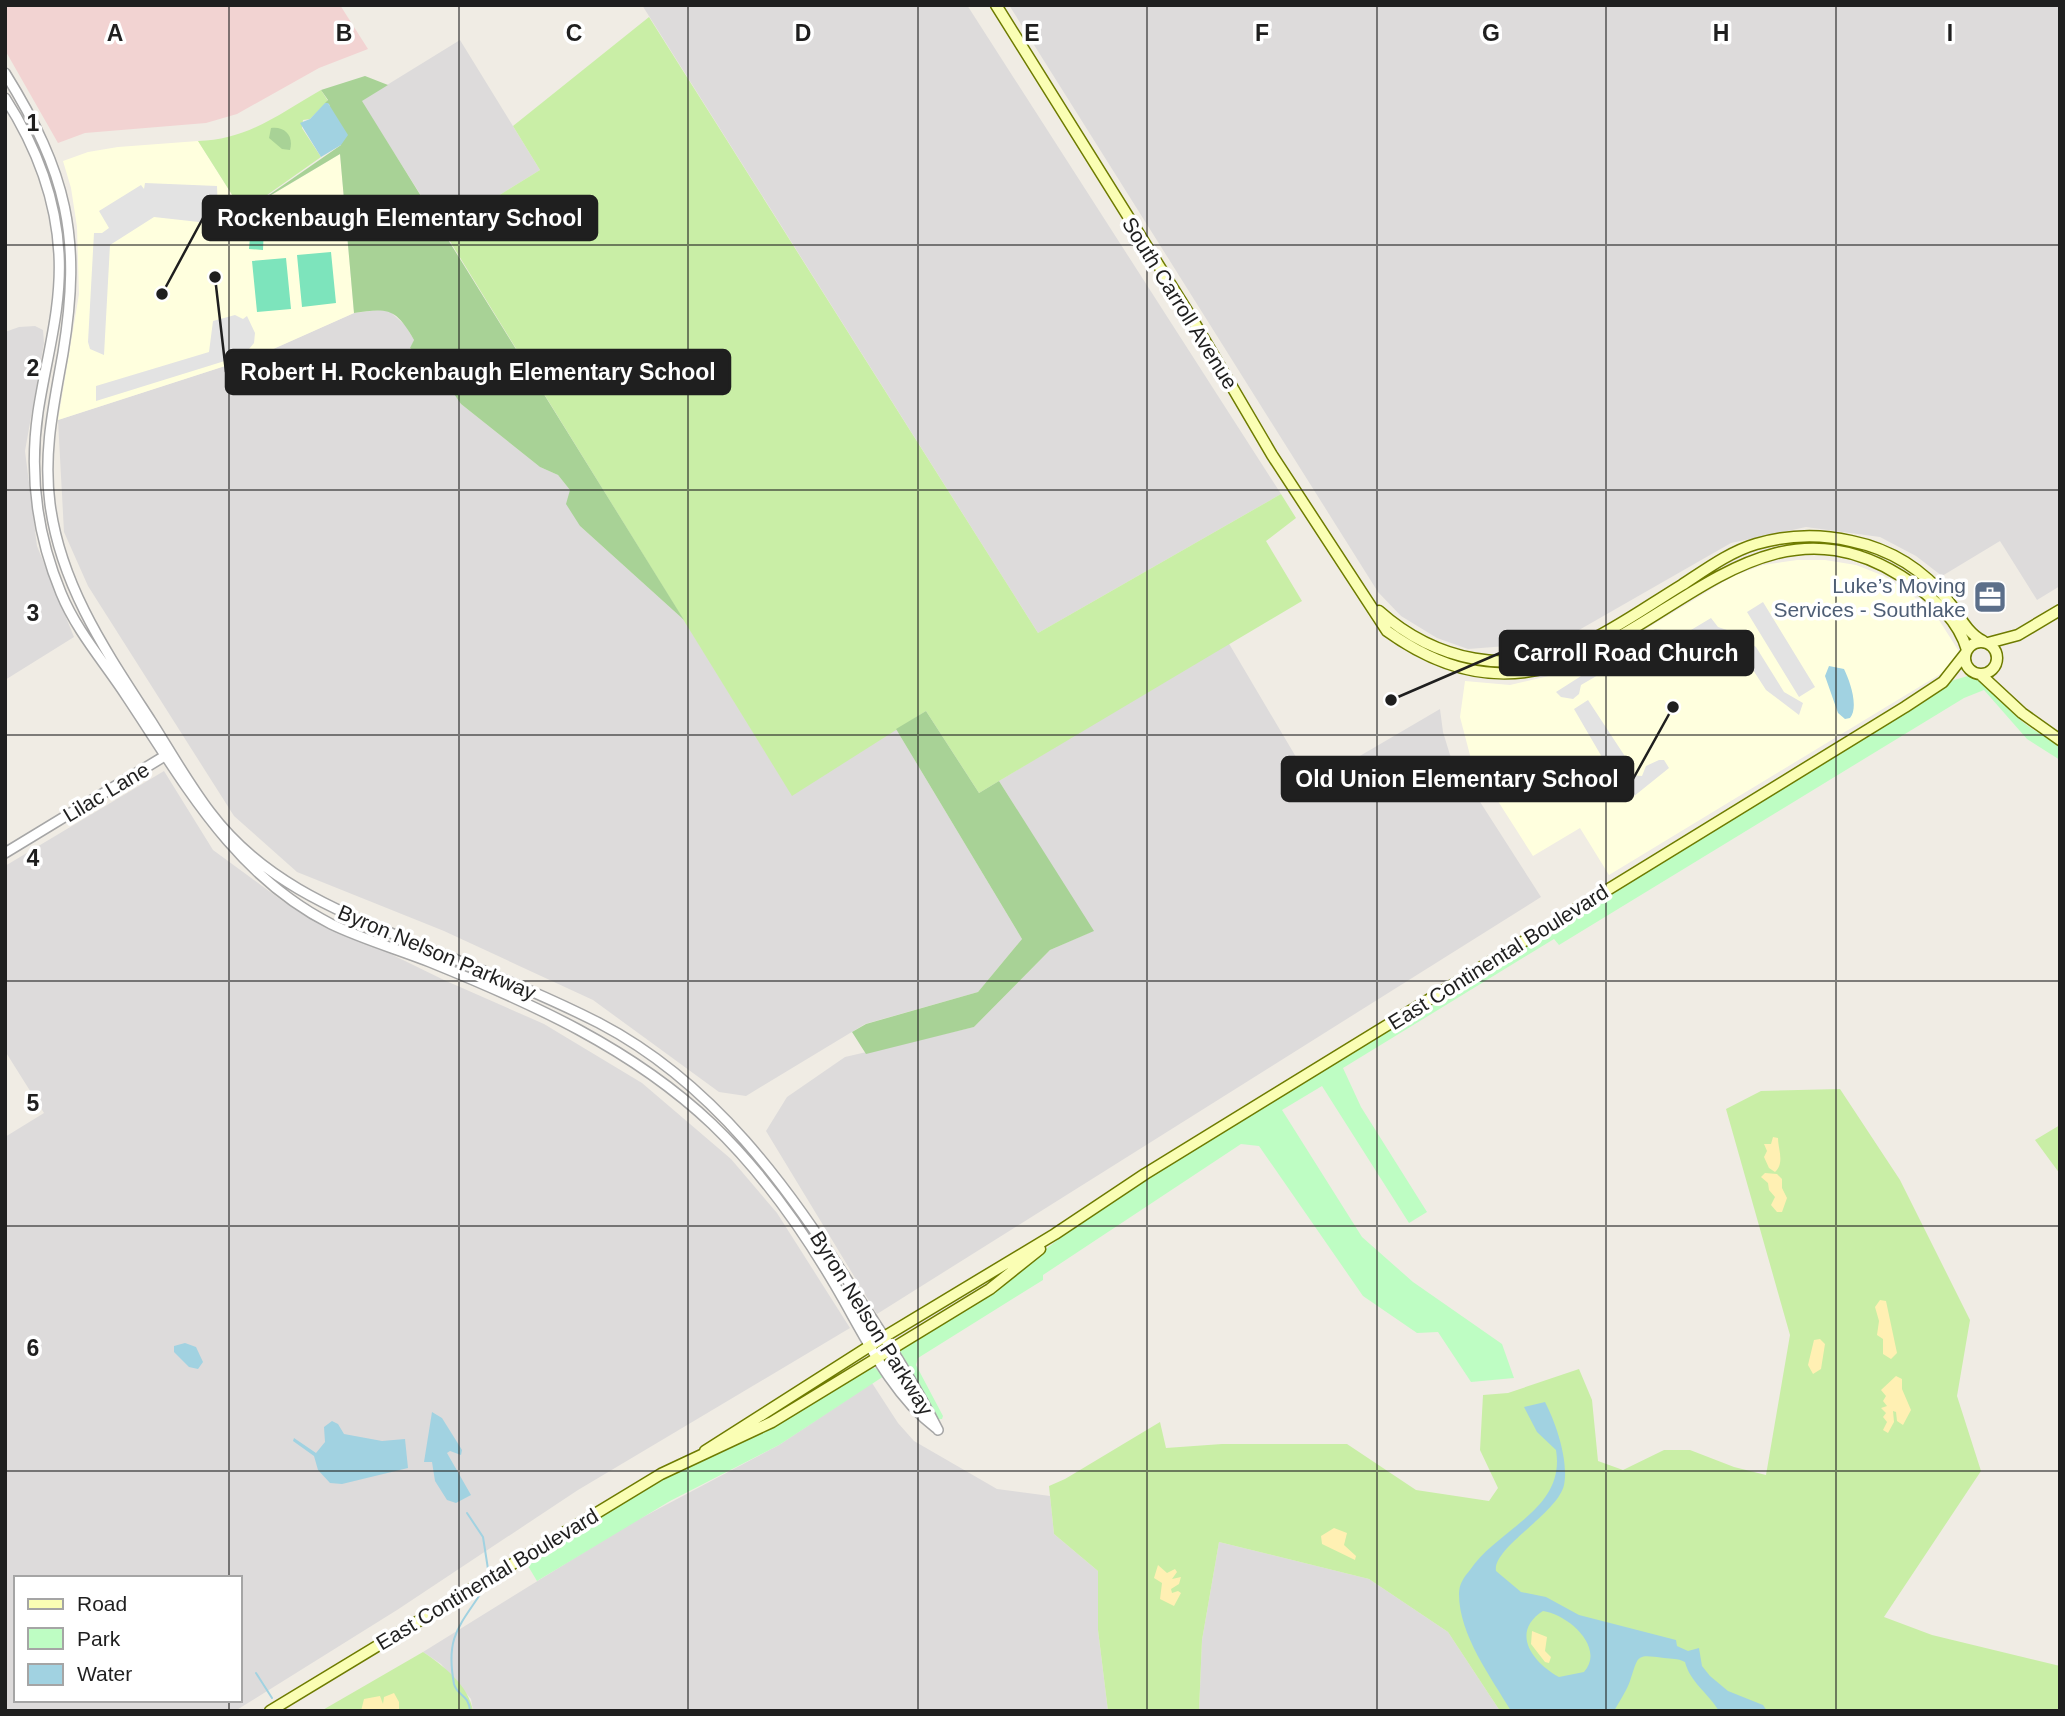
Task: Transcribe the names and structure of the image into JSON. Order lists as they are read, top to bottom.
{
  "streets": {
    "main road": ["South Carroll Avenue", "East Continental Boulevard"],
    "street": ["Lilac Lane", "Byron Nelson Parkway"]
  },
  "crossings": [
    ["South Carroll Avenue", "East Continental Boulevard"],
    ["Lilac Lane", "Byron Nelson Parkway"],
    ["Byron Nelson Parkway", "East Continental Boulevard"]
  ],
  "places": {
    "other": [
      "Robert H. Rockenbaugh Elementary School",
      "Rockenbaugh Elementary School",
      "Carroll Road Church",
      "Old Union Elementary School"
    ],
    "office": ["Luke’s Moving Services - Southlake"]
  },
  "legend": ["Road", "Park", "Water"],
  "grid": {
    "columns": [
      "A",
      "B",
      "C",
      "D",
      "E",
      "F",
      "G",
      "H",
      "I"
    ],
    "rows": [
      "1",
      "2",
      "3",
      "4",
      "5",
      "6"
    ]
  }
}
